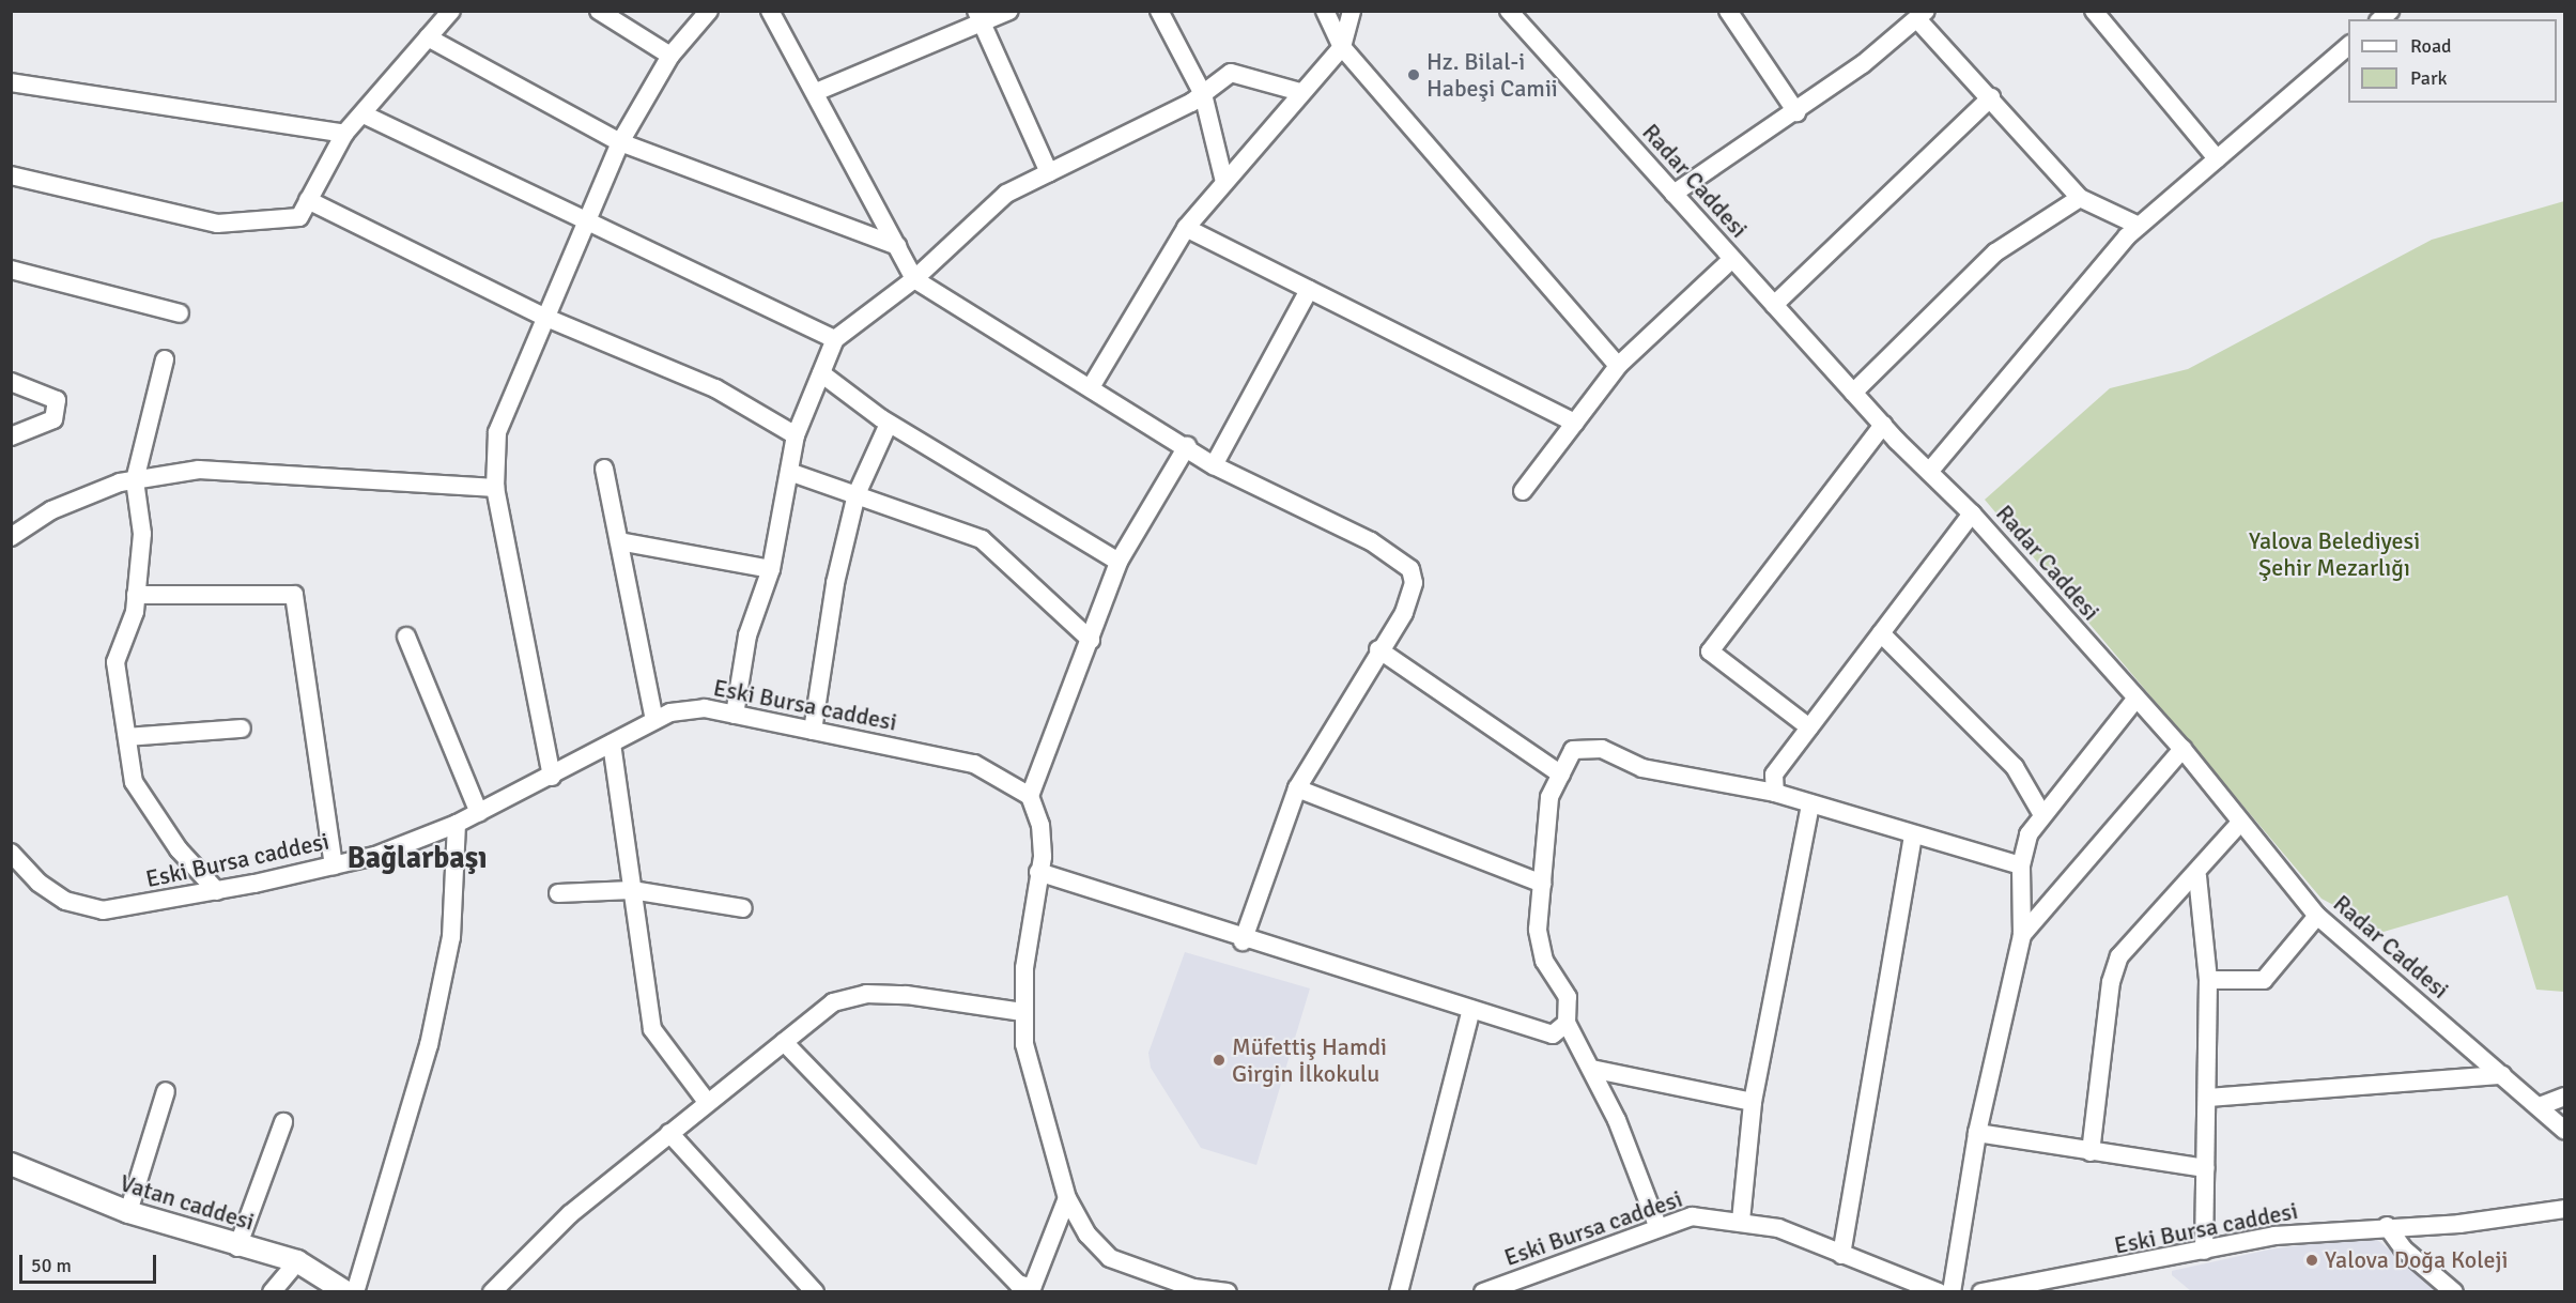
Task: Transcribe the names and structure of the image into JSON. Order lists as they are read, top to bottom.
{
  "streets": {
    "street": ["Radar Caddesi", "Eski Bursa caddesi", "Vatan caddesi"]
  },
  "districts": ["Bağlarbaşı"],
  "parks": ["Yalova Belediyesi Şehir Mezarlığı"],
  "places": ["Hz. Bilal-i Habeşi Camii", "Müfettiş Hamdi Girgin İlkokulu", "Yalova Doğa Koleji"],
  "legend": ["Road", "Park"],
  "scale_bar": "50 m"
}
